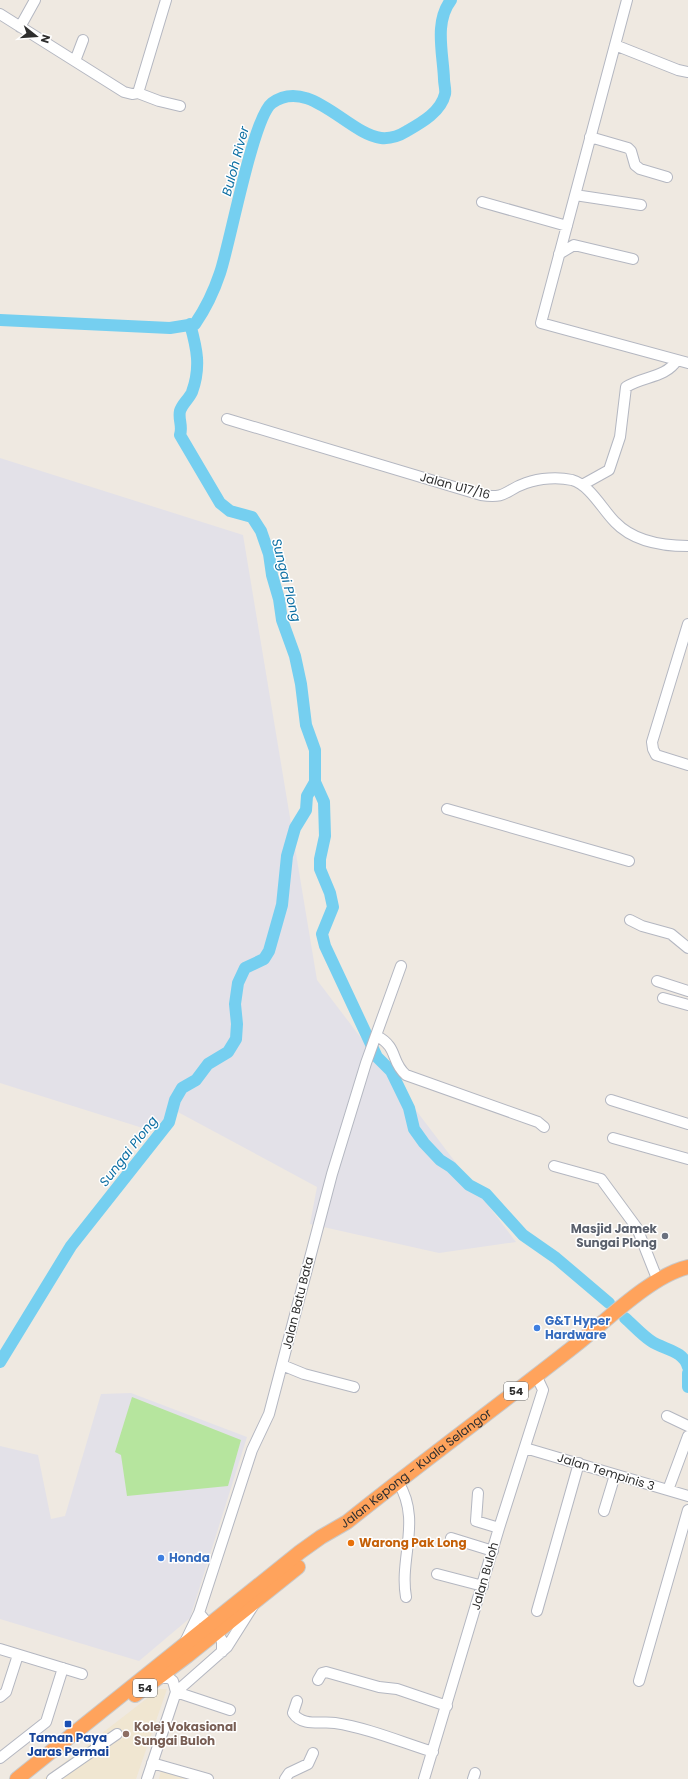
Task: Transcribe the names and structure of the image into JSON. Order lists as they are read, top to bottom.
{
  "streets": {
    "highway": ["54", "Jalan Kepong - Kuala Selangor"],
    "street": [
      "Jalan U17/16",
      "Jalan Batu Bata",
      "Jalan Tempinis 3",
      "Jalan Buloh"
    ]
  },
  "crossings": [
    ["Jalan Batu Bata", "Jalan Kepong - Kuala Selangor"],
    ["Jalan Kepong - Kuala Selangor", "Jalan Buloh"],
    ["Jalan Tempinis 3", "Jalan Buloh"]
  ],
  "water": ["Buloh River", "Sungai Plong"],
  "places": {
    "other": [
      "Masjid Jamek Sungai Plong",
      "G&T Hyper Hardware",
      "Warong Pak Long",
      "Honda",
      "Kolej Vokasional Sungai Buloh"
    ],
    "transit": ["Taman Paya Jaras Permai"]
  },
  "north": "right"
}
